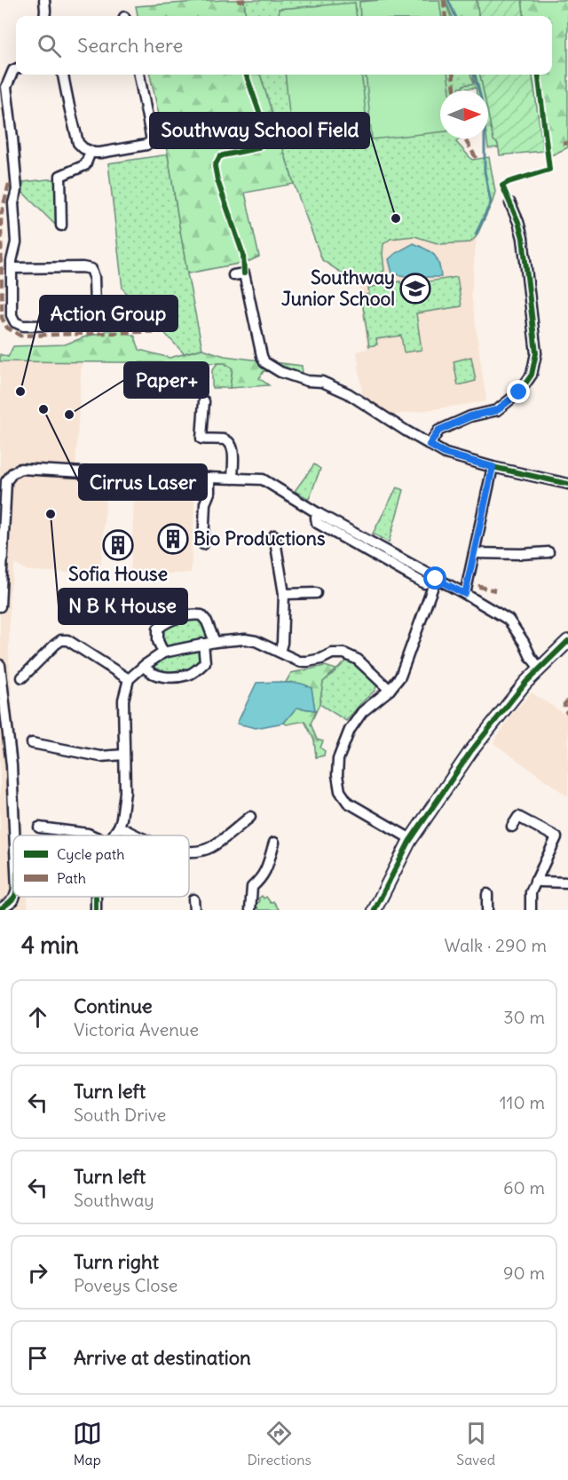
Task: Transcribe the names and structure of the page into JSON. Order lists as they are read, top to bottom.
{
  "places": {
    "other": [
      "Southway School Field",
      "Action Group",
      "Cirrus Laser",
      "Paper+",
      "N B K House"
    ],
    "school or university": ["Southway Junior School"],
    "building": ["Bio Productions", "Sofia House"]
  },
  "legend": ["Cycle path", "Path"],
  "north": "right",
  "page": {
    "search": "Search here",
    "heading": ["4 min", "Walk · 290 m"],
    "list": [
      ["Continue", "Victoria Avenue", "30 m"],
      ["Turn left", "South Drive", "110 m"],
      ["Turn left", "Southway", "60 m"],
      ["Turn right", "Poveys Close", "90 m"],
      "Arrive at destination"
    ],
    "nav": ["Map", "Directions", "Saved"]
  }
}
